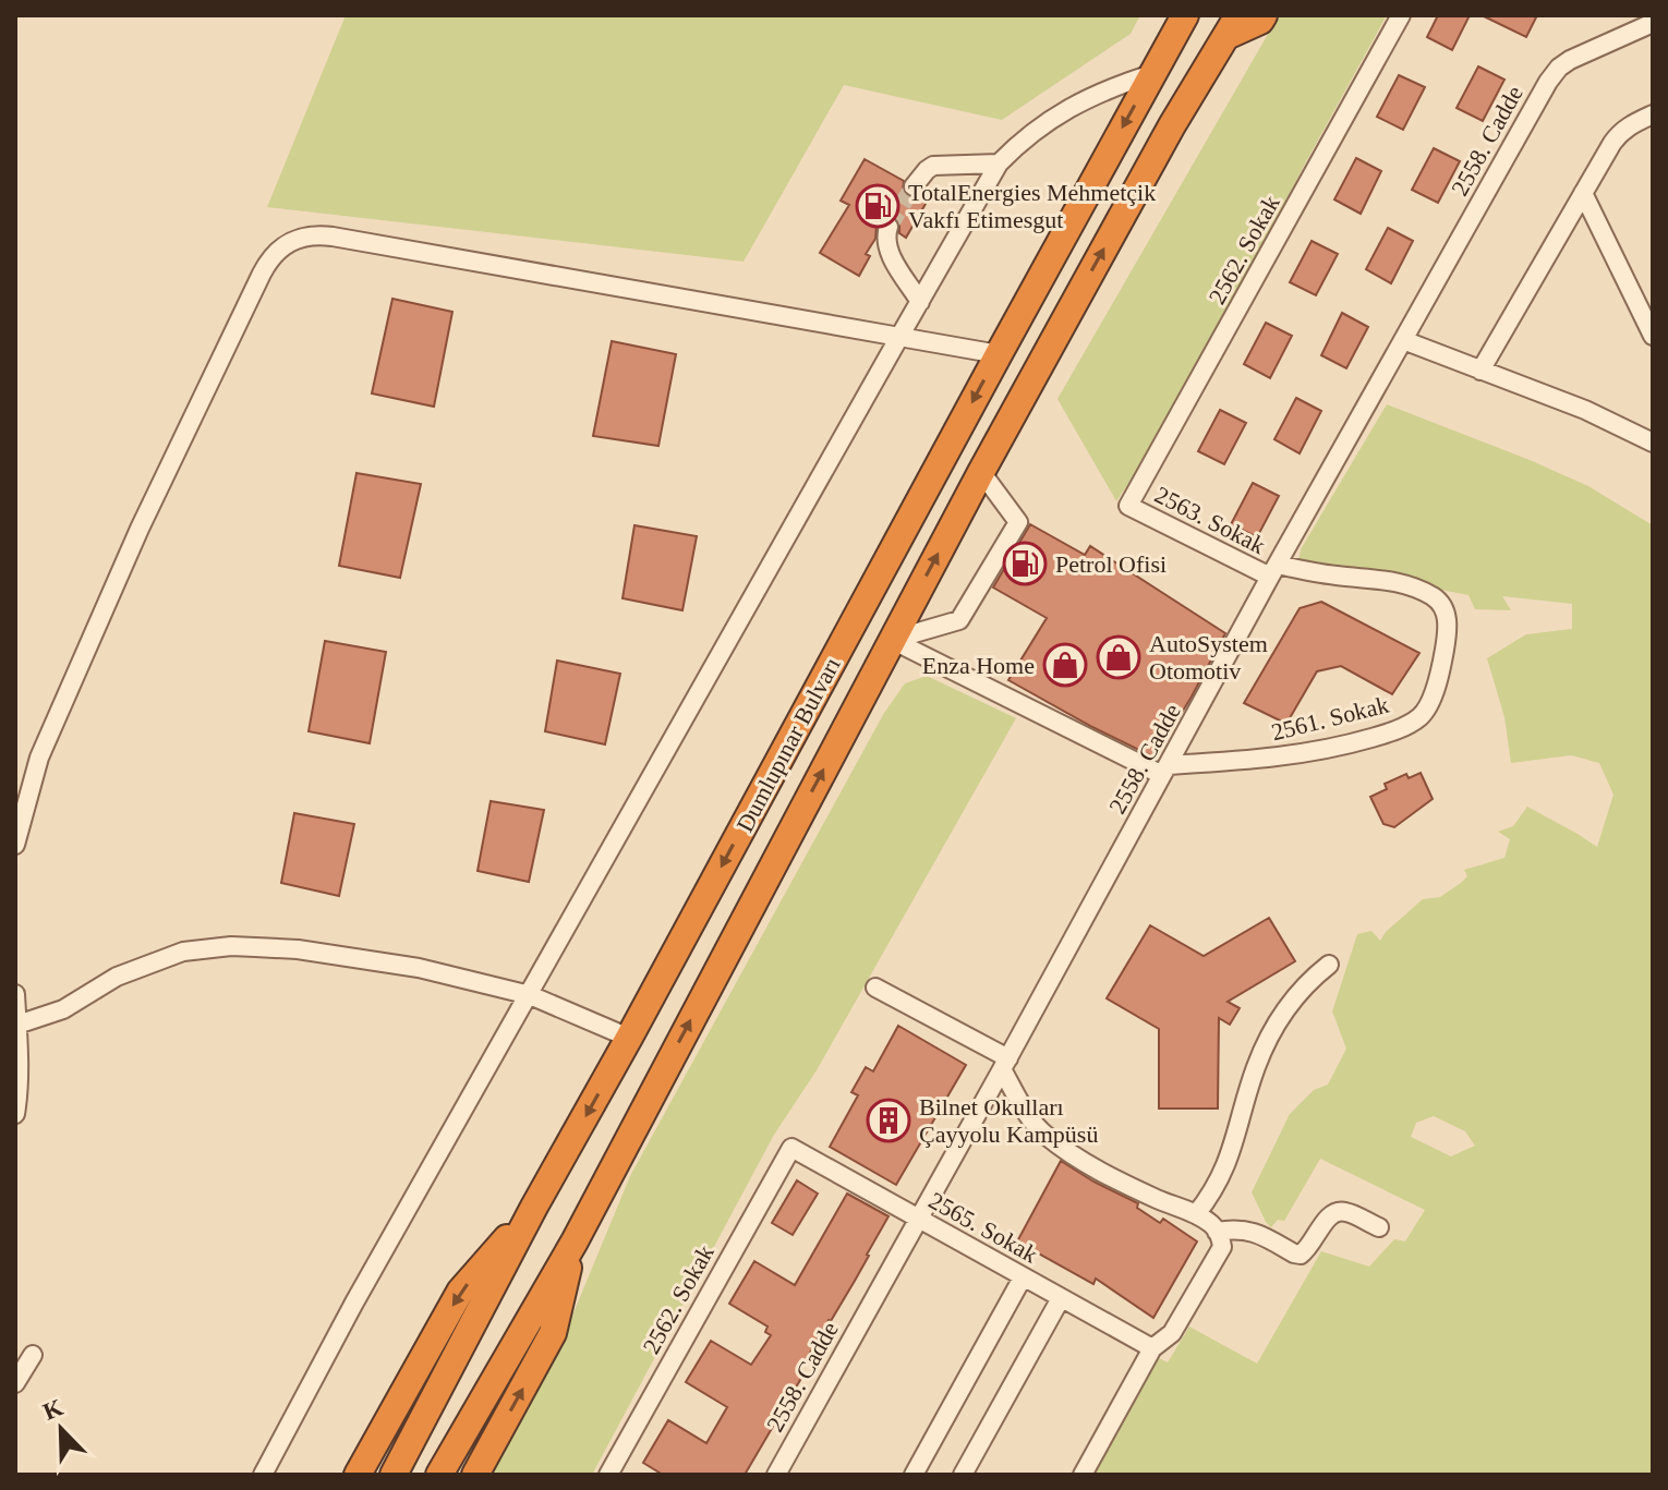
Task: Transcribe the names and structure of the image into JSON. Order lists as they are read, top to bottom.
{
  "streets": {
    "highway": ["Dumlupınar Bulvarı"],
    "street": [
      "2558. Cadde",
      "2562. Sokak",
      "2563. Sokak",
      "2561. Sokak",
      "2565. Sokak"
    ]
  },
  "crossings": [
    ["2558. Cadde", "2563. Sokak"],
    ["2558. Cadde", "2561. Sokak"],
    ["2558. Cadde", "2565. Sokak"],
    ["2562. Sokak", "2563. Sokak"],
    ["2562. Sokak", "2565. Sokak"],
    ["2563. Sokak", "2561. Sokak"]
  ],
  "places": {
    "fuel station": ["TotalEnergies Mehmetçik Vakfı Etimesgut", "Petrol Ofisi"],
    "shop": ["AutoSystem Otomotiv", "Enza Home"],
    "building": ["Bilnet Okulları Çayyolu Kampüsü"]
  },
  "north": "top left"
}
